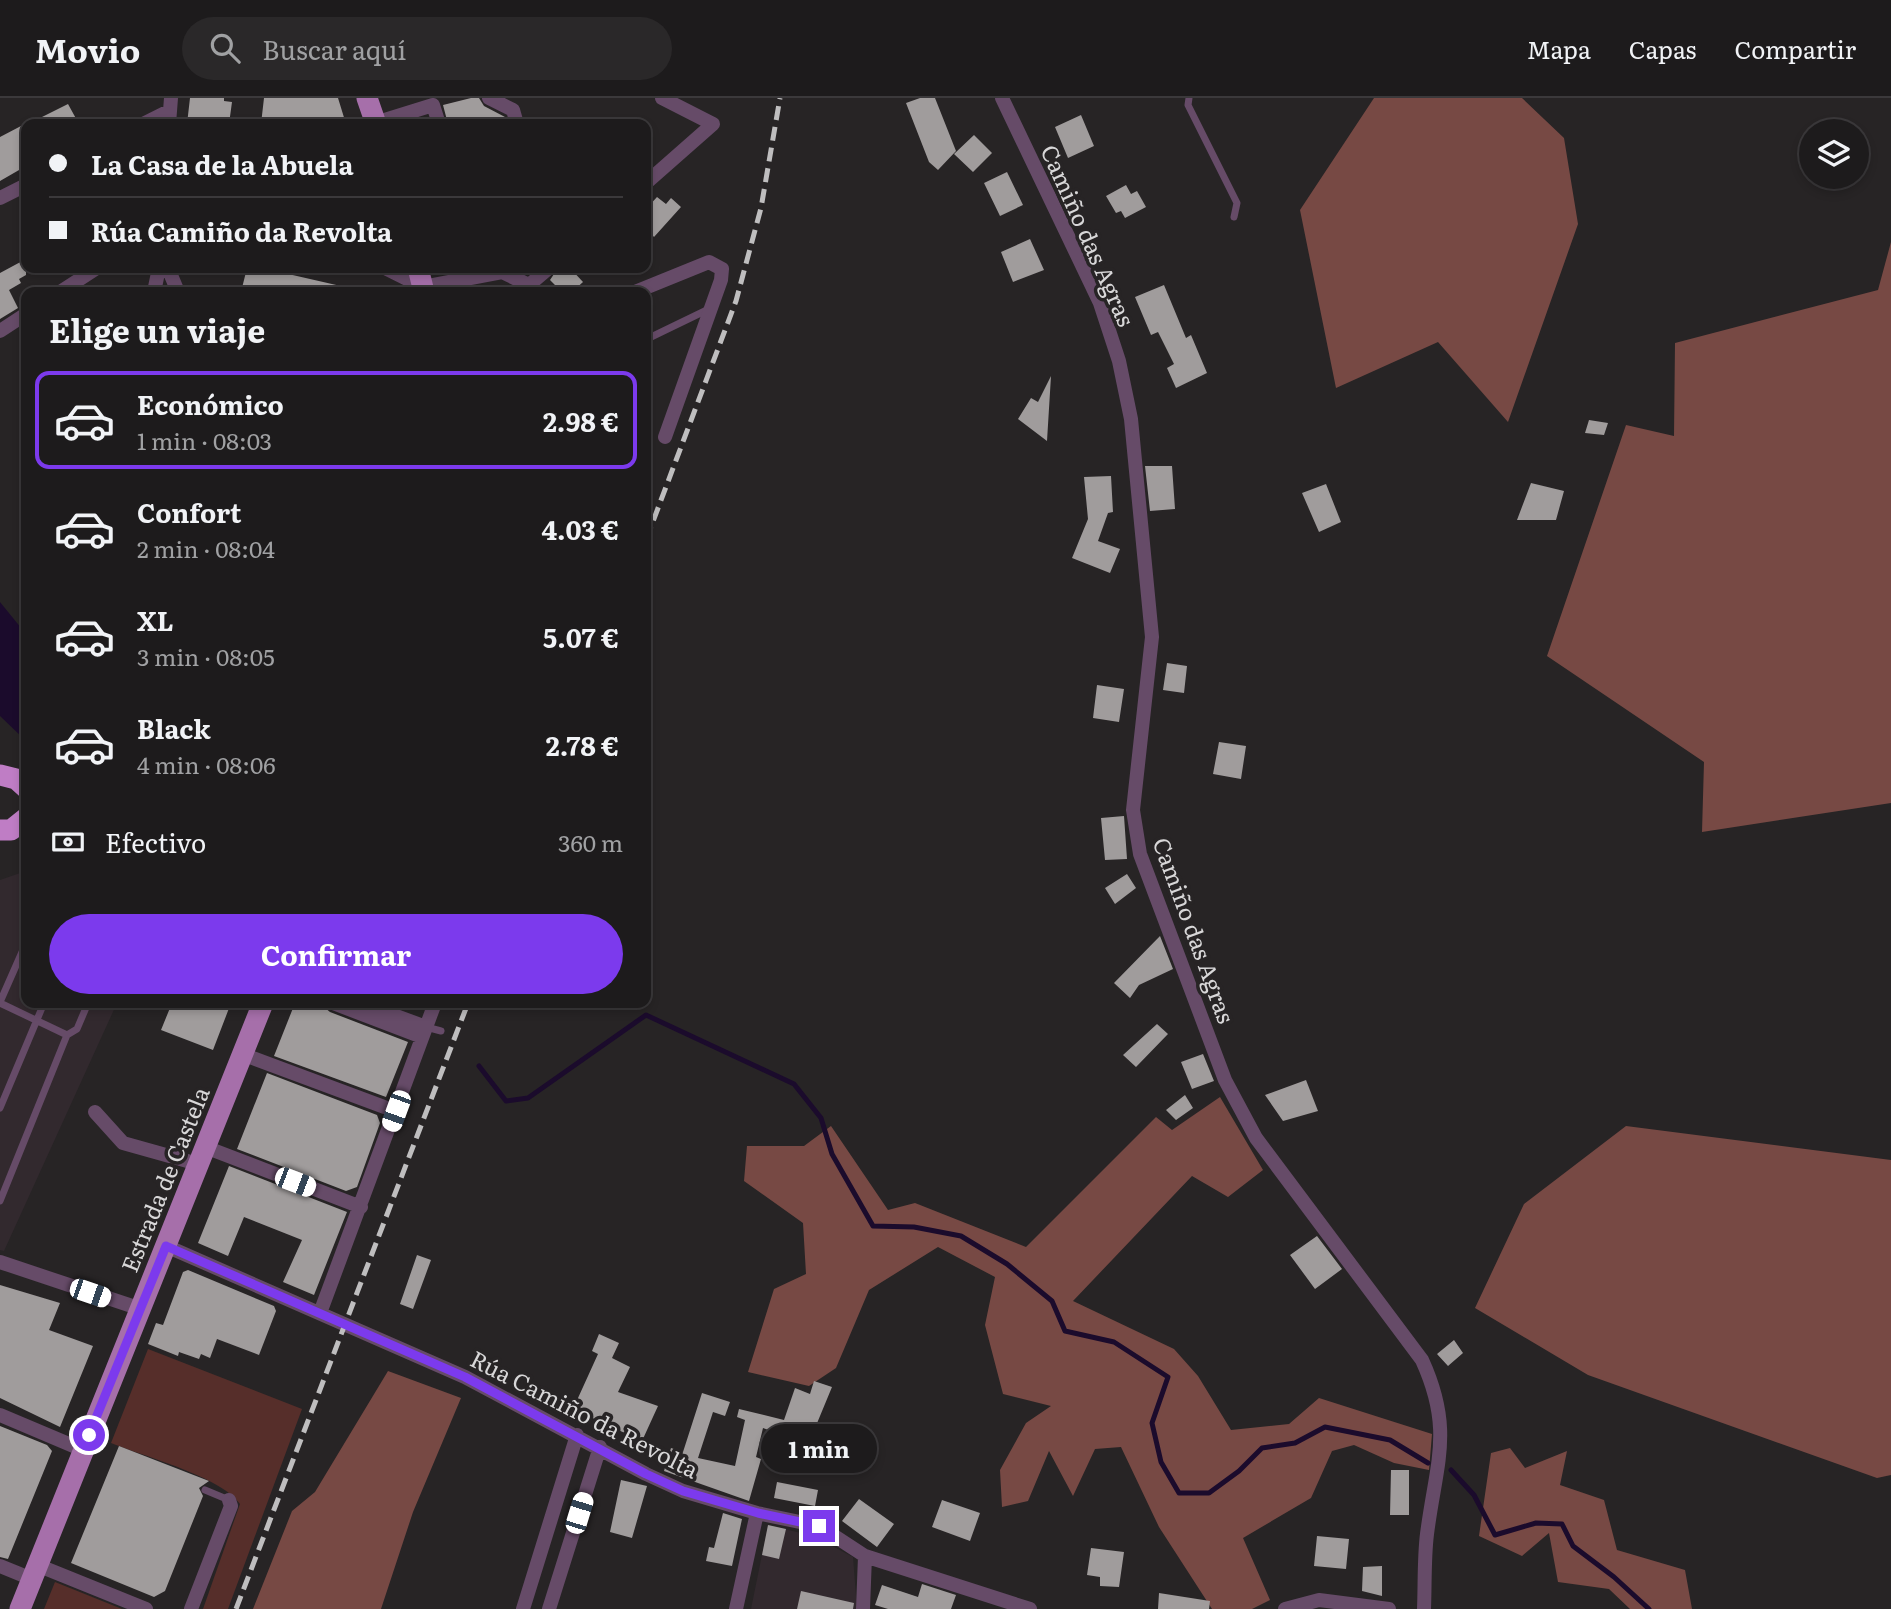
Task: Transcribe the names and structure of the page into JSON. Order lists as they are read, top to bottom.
{
  "streets": {
    "main road": ["Estrada de Castela"],
    "street": ["Camiño das Agras", "Rúa Camiño da Revolta"]
  },
  "crossings": [
    ["Estrada de Castela", "Rúa Camiño da Revolta"]
  ],
  "page": {
    "header": "Movio",
    "search": "Buscar aquí",
    "nav": ["Mapa", "Capas", "Compartir"],
    "banner": ["La Casa de la Abuela", "Rúa Camiño da Revolta"],
    "heading": "Elige un viaje",
    "list": [
      {
        "name": "Económico",
        "note": "1 min · 08:03",
        "value": "2.98 €"
      },
      {
        "name": "Confort",
        "note": "2 min · 08:04",
        "value": "4.03 €"
      },
      {
        "name": "XL",
        "note": "3 min · 08:05",
        "value": "5.07 €"
      },
      {
        "name": "Black",
        "note": "4 min · 08:06",
        "value": "2.78 €"
      }
    ],
    "pay": ["Efectivo", "360 m"],
    "buttons": "Confirmar",
    "bubble": "1 min"
  }
}
